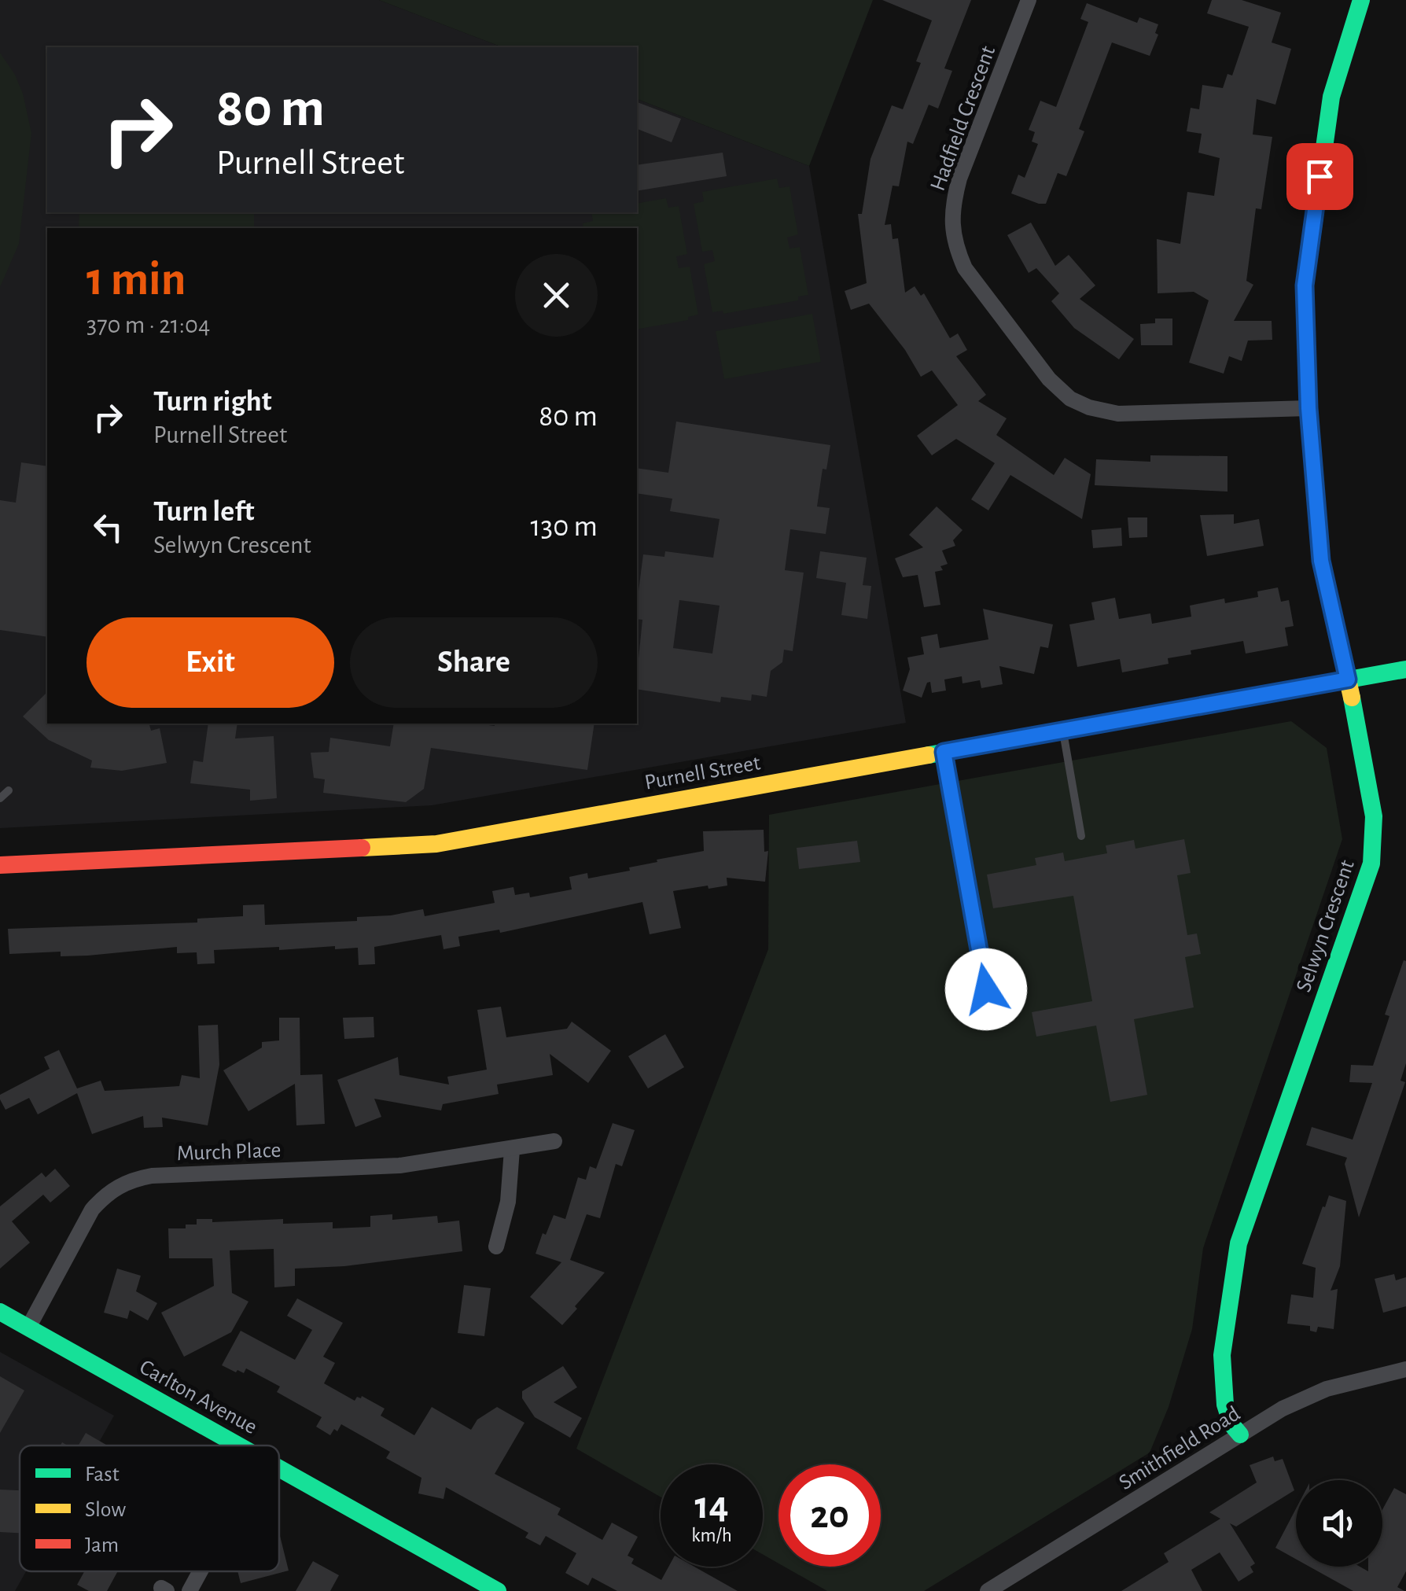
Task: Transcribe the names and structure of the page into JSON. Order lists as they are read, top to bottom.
{
  "streets": {
    "main road": ["Purnell Street", "Selwyn Crescent", "Carlton Avenue"],
    "street": ["Hadfield Crescent", "Murch Place", "Smithfield Road"]
  },
  "crossings": [
    ["Hadfield Crescent", "Selwyn Crescent"],
    ["Purnell Street", "Selwyn Crescent"],
    ["Selwyn Crescent", "Smithfield Road"],
    ["Murch Place", "Carlton Avenue"]
  ],
  "legend": ["Fast", "Slow", "Jam"],
  "page": {
    "turn": ["80 m", "Purnell Street"],
    "heading": ["1 min", "370 m · 21:04"],
    "list": [
      {
        "name": "Turn right",
        "note": "Purnell Street",
        "value": "80 m"
      },
      {
        "name": "Turn left",
        "note": "Selwyn Crescent",
        "value": "130 m"
      }
    ],
    "buttons": ["Exit", "Share"],
    "speed": "14 km/h",
    "limit": "20"
  }
}
